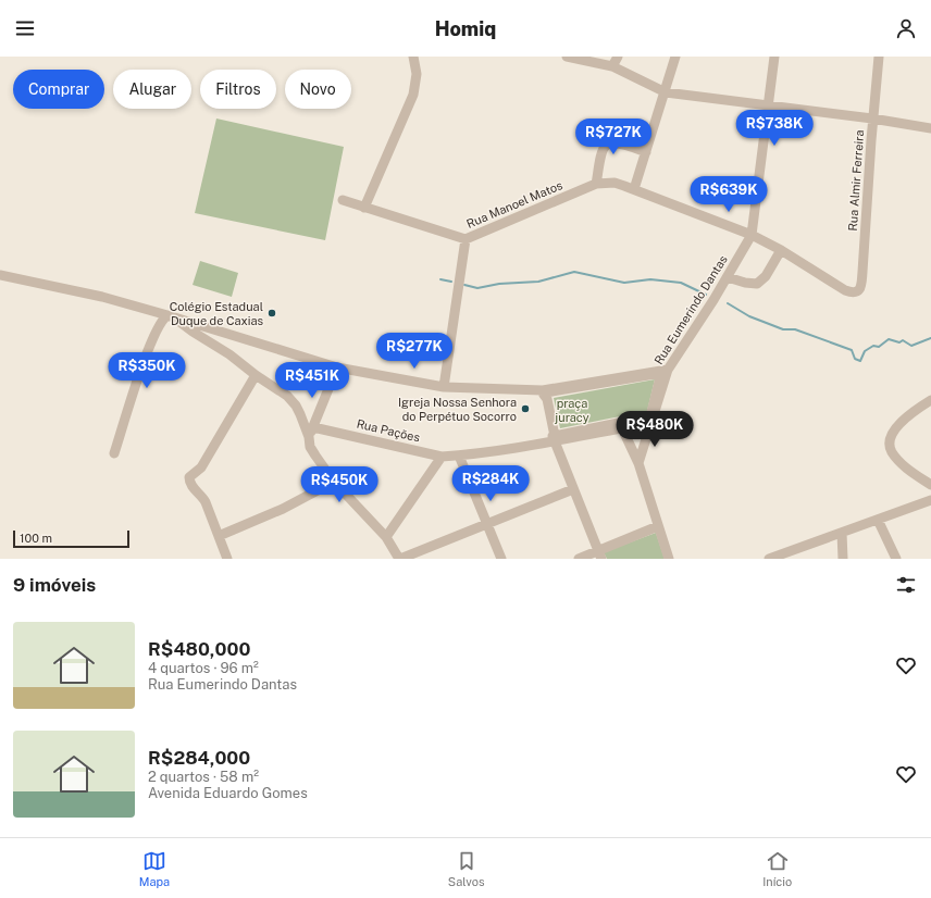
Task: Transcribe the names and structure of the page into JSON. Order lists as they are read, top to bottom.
{
  "streets": {
    "street": [
      "Rua Almir Ferreira",
      "Rua Manoel Matos",
      "Rua Eumerindo Dantas",
      "Rua Pações"
    ]
  },
  "crossings": [
    ["Rua Eumerindo Dantas", "Rua Pações"]
  ],
  "parks": ["praça juracy"],
  "places": ["Colégio Estadual Duque de Caxias", "Igreja Nossa Senhora do Perpétuo Socorro"],
  "scale_bar": "100 m",
  "page": {
    "header": "Homiq",
    "chip": [
      "Comprar",
      "Alugar",
      "Filtros",
      "Novo"
    ],
    "price": [
      "R$738K",
      "R$727K",
      "R$639K",
      "R$277K",
      "R$350K",
      "R$451K",
      "R$480K",
      "R$284K",
      "R$450K"
    ],
    "scale": "100 m",
    "heading": "9 imóveis",
    "list": [
      {
        "name": "R$480,000",
        "note": "4 quartos · 96 m² · Rua Eumerindo Dantas"
      },
      {
        "name": "R$284,000",
        "note": "2 quartos · 58 m² · Avenida Eduardo Gomes"
      }
    ],
    "tabs": ["Mapa", "Salvos", "Início"]
  }
}
